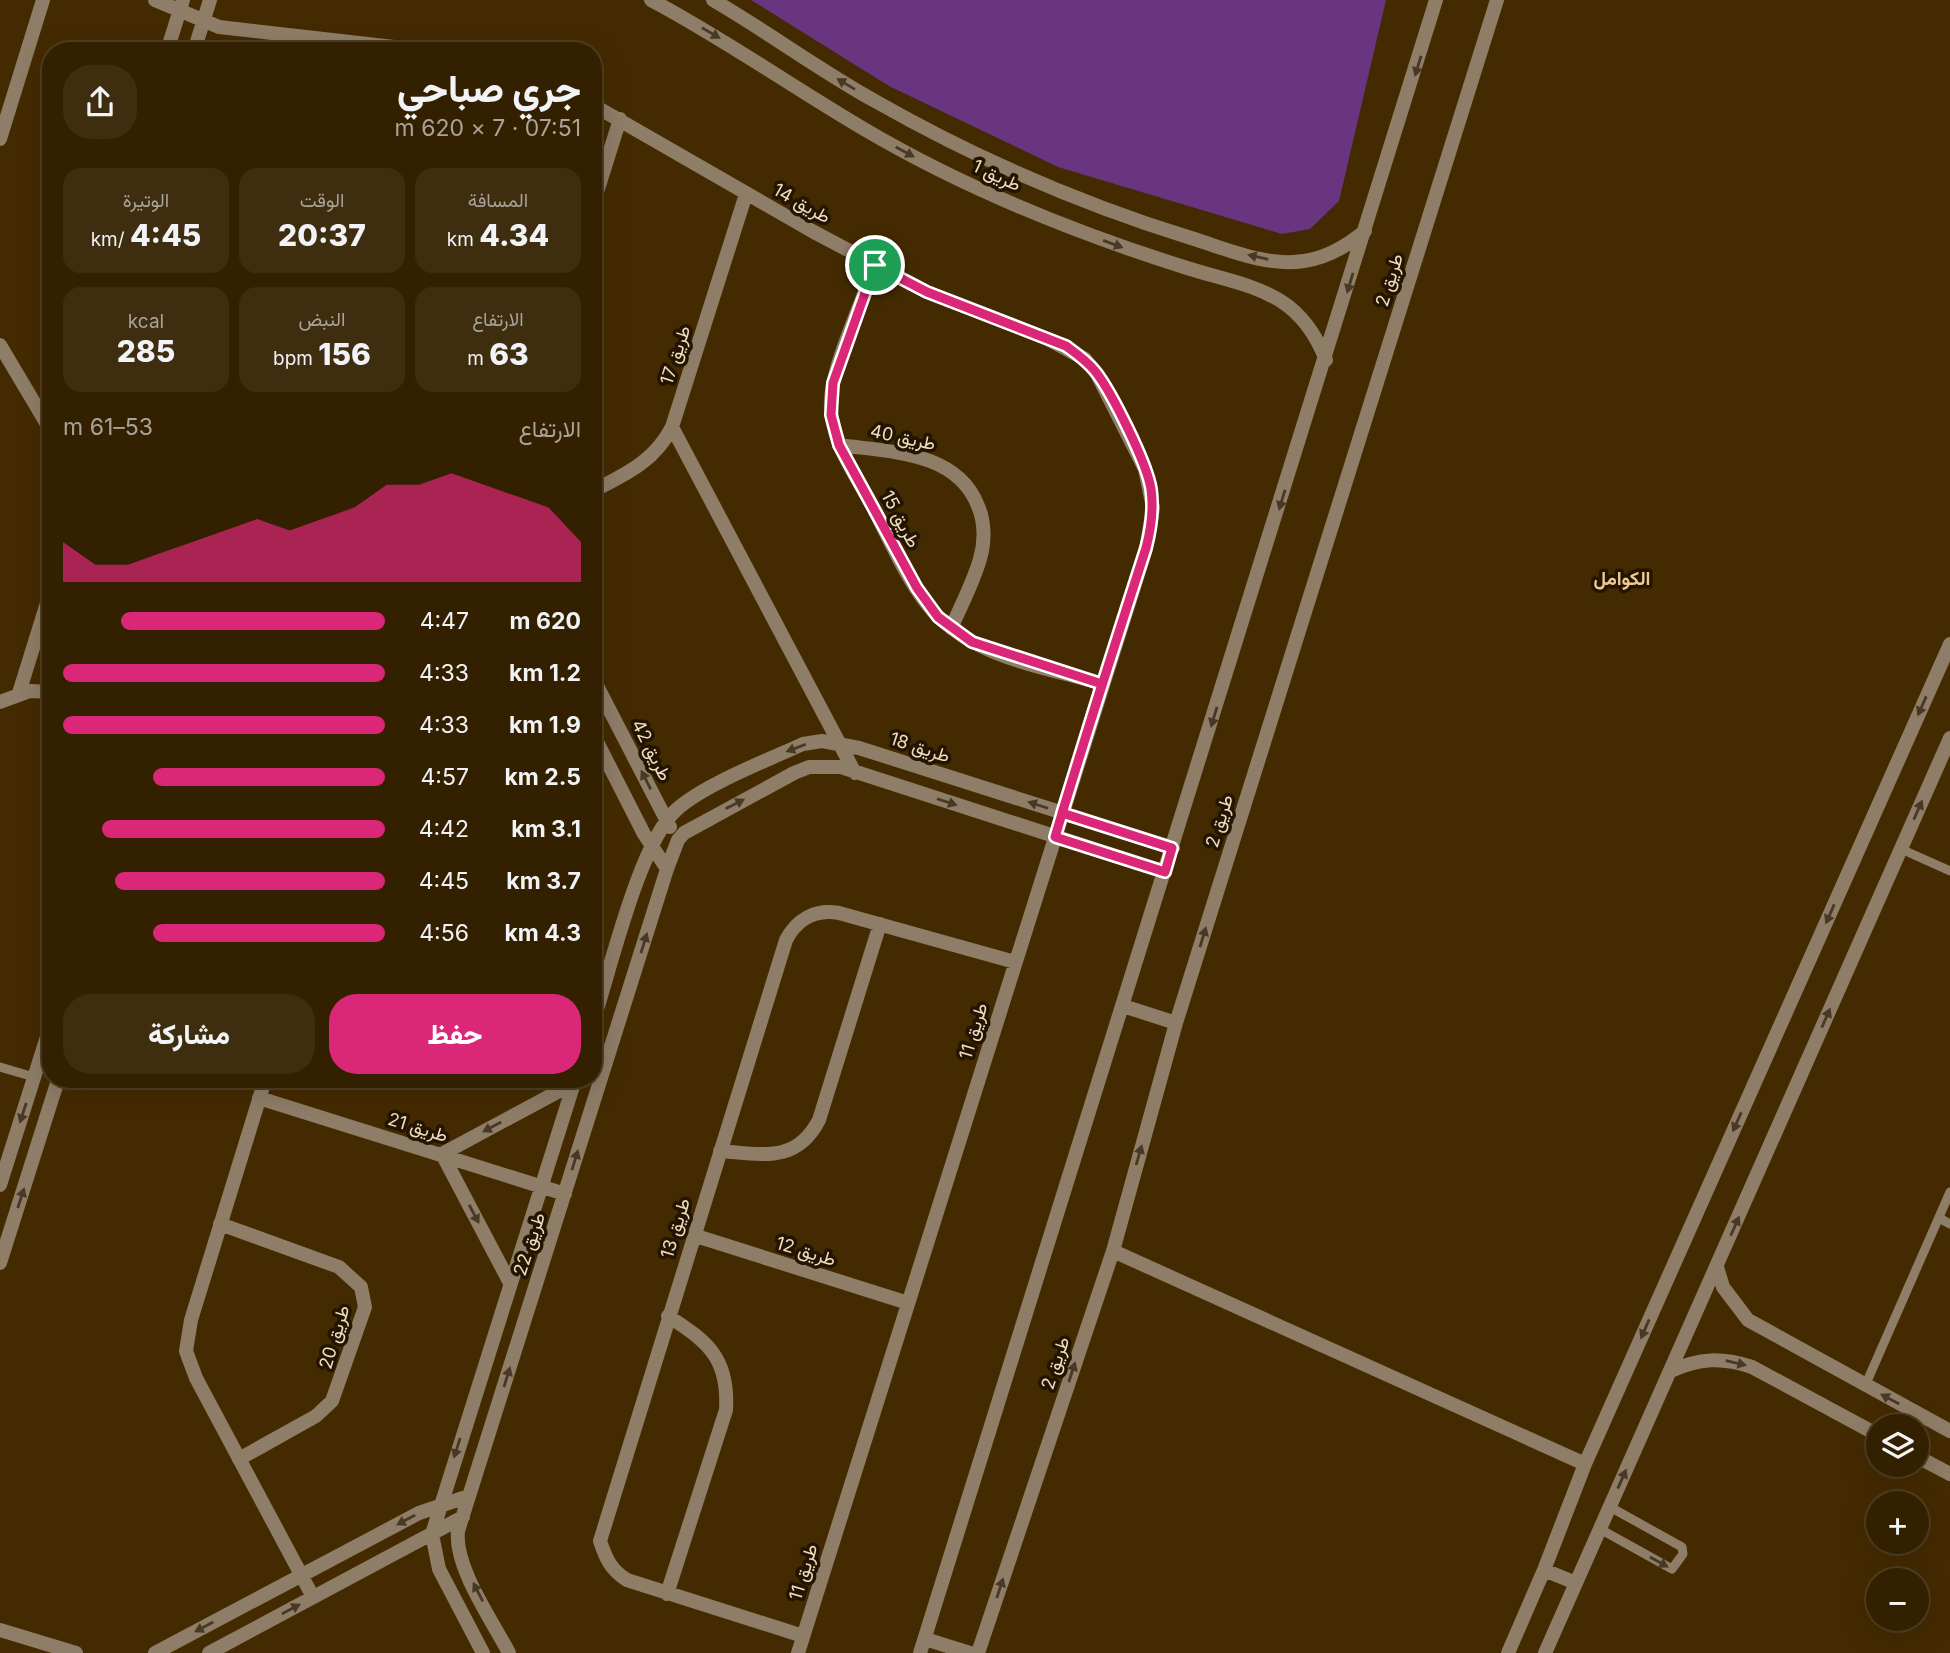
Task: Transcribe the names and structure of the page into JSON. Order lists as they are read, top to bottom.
{
  "streets": {
    "street": [
      "طريق 1",
      "طريق 14",
      "طريق 2",
      "طريق 17",
      "طريق 40",
      "طريق 15",
      "طريق 18",
      "طريق 42",
      "طريق 11",
      "طريق 21",
      "طريق 13",
      "طريق 22",
      "طريق 12",
      "طريق 20"
    ]
  },
  "crossings": [
    ["طريق 1", "طريق 2"],
    ["طريق 14", "طريق 17"],
    ["طريق 14", "طريق 15"],
    ["طريق 14", "طريق 11"],
    ["طريق 2", "طريق 18"],
    ["طريق 40", "طريق 15"],
    ["طريق 15", "طريق 11"],
    ["طريق 18", "طريق 42"],
    ["طريق 18", "طريق 11"],
    ["طريق 42", "طريق 22"],
    ["طريق 11", "طريق 13"],
    ["طريق 11", "طريق 12"],
    ["طريق 21", "طريق 22"],
    ["طريق 13", "طريق 12"]
  ],
  "districts": ["الكوامل"],
  "page": {
    "heading": ["جري صباحي", "07:51 · 7 × 620 m"],
    "stats": [
      ["المسافة", "4.34 km"],
      ["الوقت", "20:37"],
      ["الوتيرة", "4:45 /km"],
      ["الارتفاع", "63 m"],
      ["النبض", "156 bpm"],
      ["kcal", "285"]
    ],
    "chart": ["الارتفاع", "53–61 m"],
    "list": [
      {
        "name": "620 m",
        "note": "4:47"
      },
      {
        "name": "1.2 km",
        "note": "4:33"
      },
      {
        "name": "1.9 km",
        "note": "4:33"
      },
      {
        "name": "2.5 km",
        "note": "4:57"
      },
      {
        "name": "3.1 km",
        "note": "4:42"
      },
      {
        "name": "3.7 km",
        "note": "4:45"
      },
      {
        "name": "4.3 km",
        "note": "4:56"
      }
    ],
    "buttons": ["حفظ", "مشاركة"],
    "map_buttons": ["+", "−"]
  }
}
